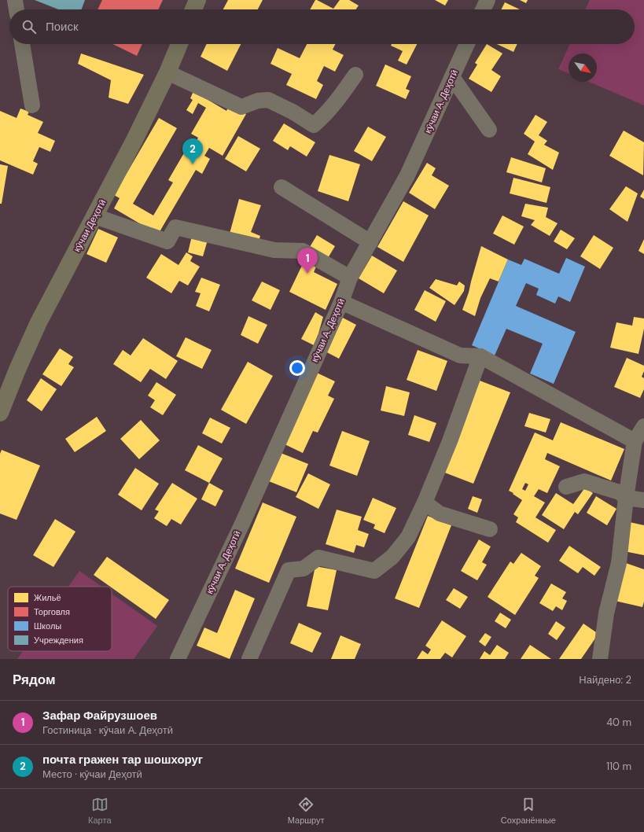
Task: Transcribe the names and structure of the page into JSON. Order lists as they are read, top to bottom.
{
  "streets": {
    "main road": ["кӯчаи Деҳотӣ"],
    "street": ["кӯчаи А. Деҳотӣ"]
  },
  "legend": [
    "Жильё",
    "Торговля",
    "Школы",
    "Учреждения"
  ],
  "north": "bottom right",
  "page": {
    "search": "Поиск",
    "pins": ["2", "1"],
    "heading": ["Рядом", "Найдено: 2"],
    "list": [
      {
        "mark": "1",
        "name": "Зафар Файрузшоев",
        "note": "Гостиница · кӯчаи А. Деҳотӣ",
        "value": "40 m"
      },
      {
        "mark": "2",
        "name": "почта гражен тар шошхоруг",
        "note": "Место · кӯчаи Деҳотӣ",
        "value": "110 m"
      }
    ],
    "nav": ["Карта", "Маршрут", "Сохранённые"]
  }
}
